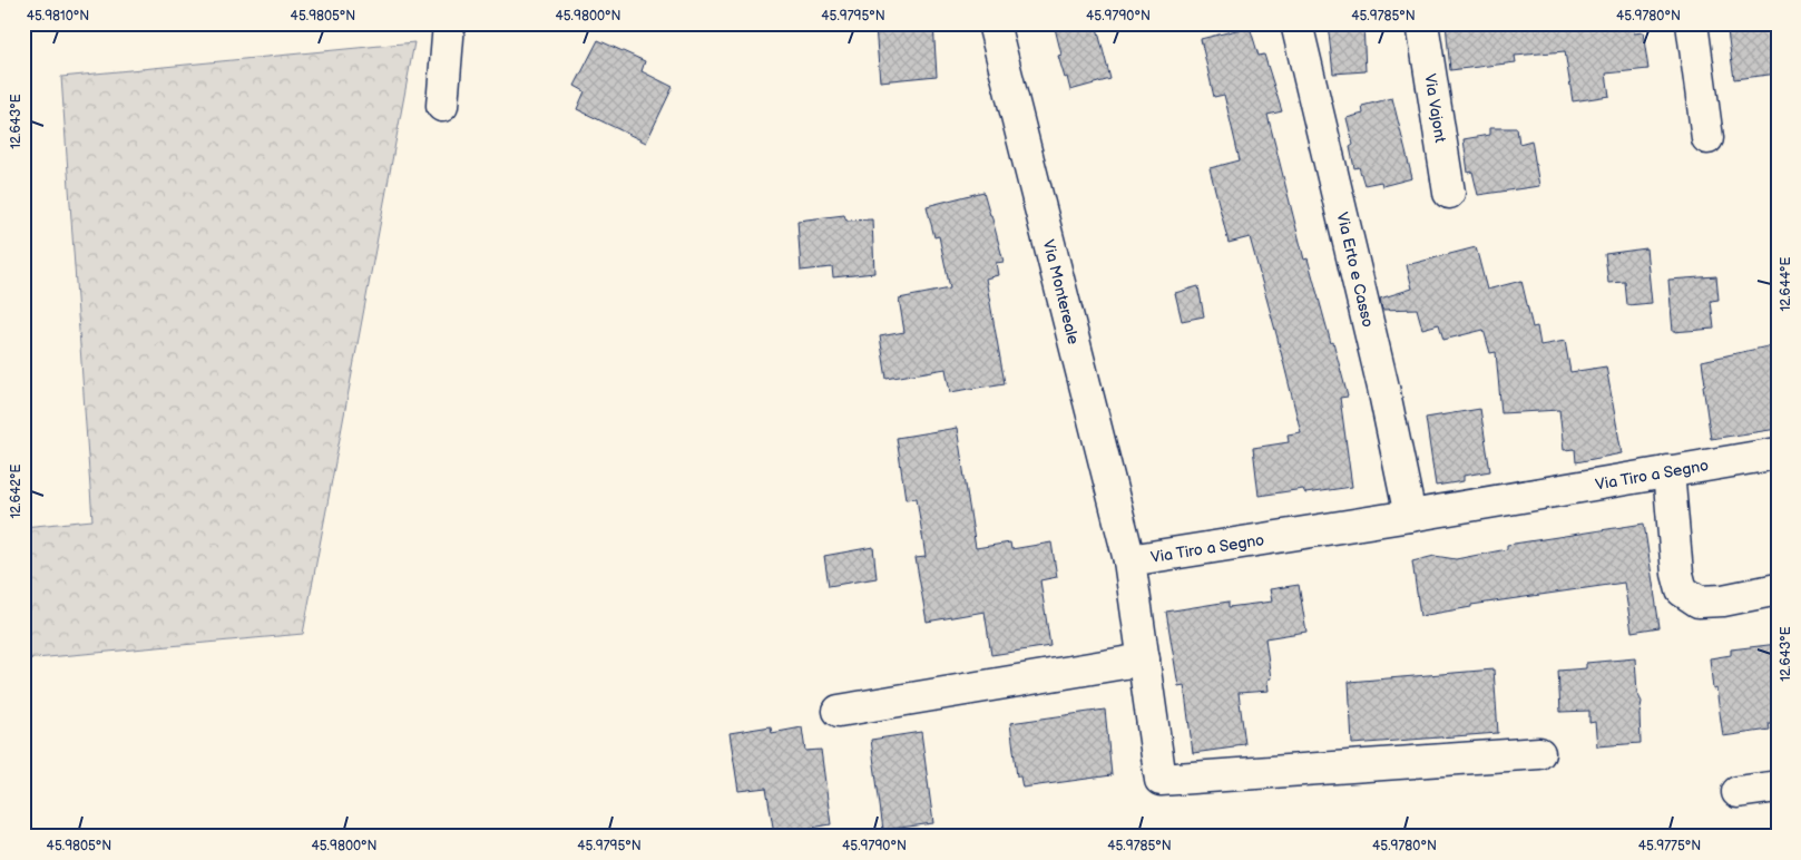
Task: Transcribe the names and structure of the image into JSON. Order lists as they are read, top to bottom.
{
  "streets": {
    "street": [
      "Via Vajont",
      "Via Erto e Casso",
      "Via Montereale",
      "Via Tiro a Segno"
    ]
  },
  "crossings": [
    ["Via Erto e Casso", "Via Tiro a Segno"],
    ["Via Montereale", "Via Tiro a Segno"]
  ],
  "coordinates": [
    "45.9810°N",
    "45.9805°N",
    "45.9800°N",
    "45.9795°N",
    "45.9790°N",
    "45.9785°N",
    "45.9780°N",
    "12.643°E",
    "12.644°E",
    "12.642°E",
    "45.9775°N"
  ]
}
